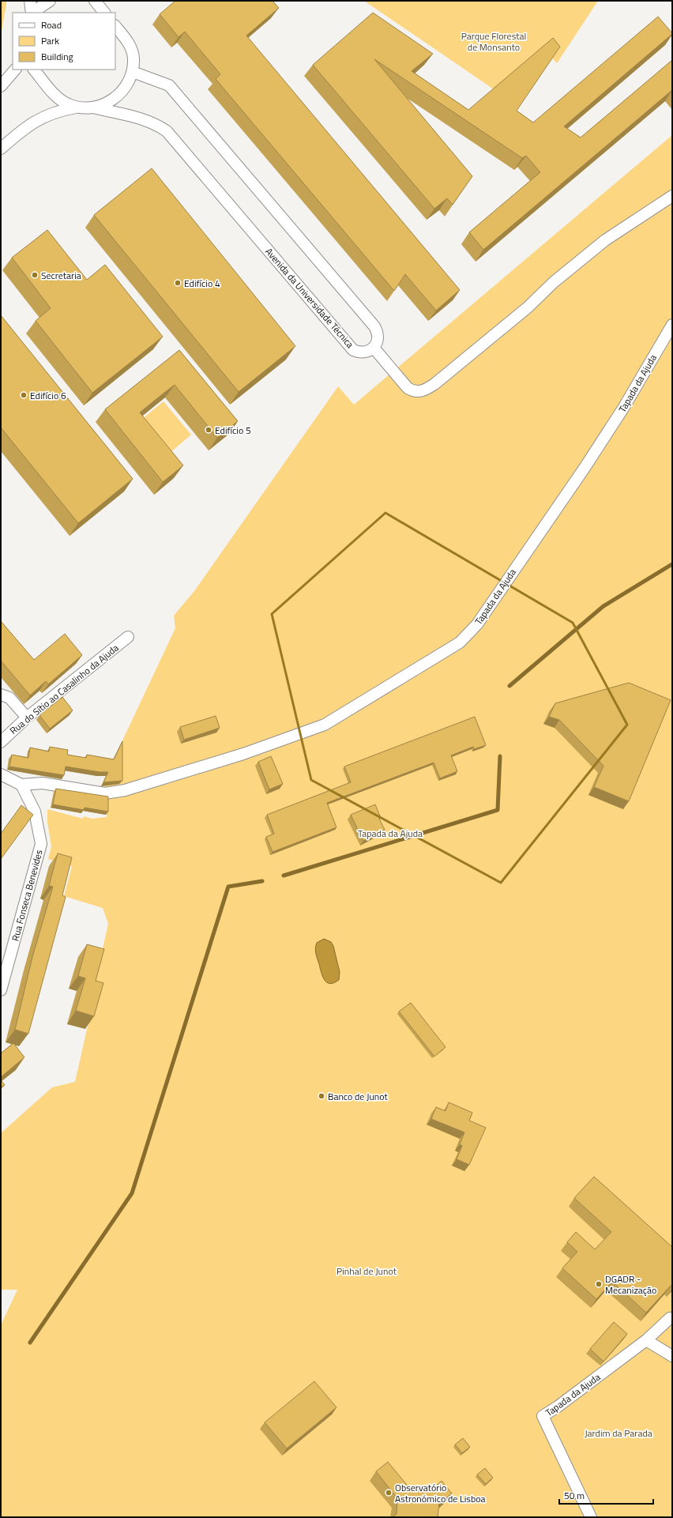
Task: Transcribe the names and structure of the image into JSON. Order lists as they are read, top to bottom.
{
  "streets": {
    "street": [
      "Avenida da Universidade Técnica",
      "Tapada da Ajuda",
      "Rua do Sítio ao Casalinho da Ajuda",
      "Rua Fonseca Benevides"
    ]
  },
  "crossings": [
    ["Tapada da Ajuda", "Rua Fonseca Benevides"]
  ],
  "parks": [
    "Parque Florestal de Monsanto",
    "Tapada da Ajuda",
    "Pinhal de Junot",
    "Jardim da Parada"
  ],
  "places": [
    "Secretaria",
    "Edifício 4",
    "Edifício 6",
    "Edifício 5",
    "Banco de Junot",
    "DGADR - Mecanização",
    "Observatório Astronómico de Lisboa"
  ],
  "legend": ["Road", "Park", "Building"],
  "scale_bar": "50 m"
}
